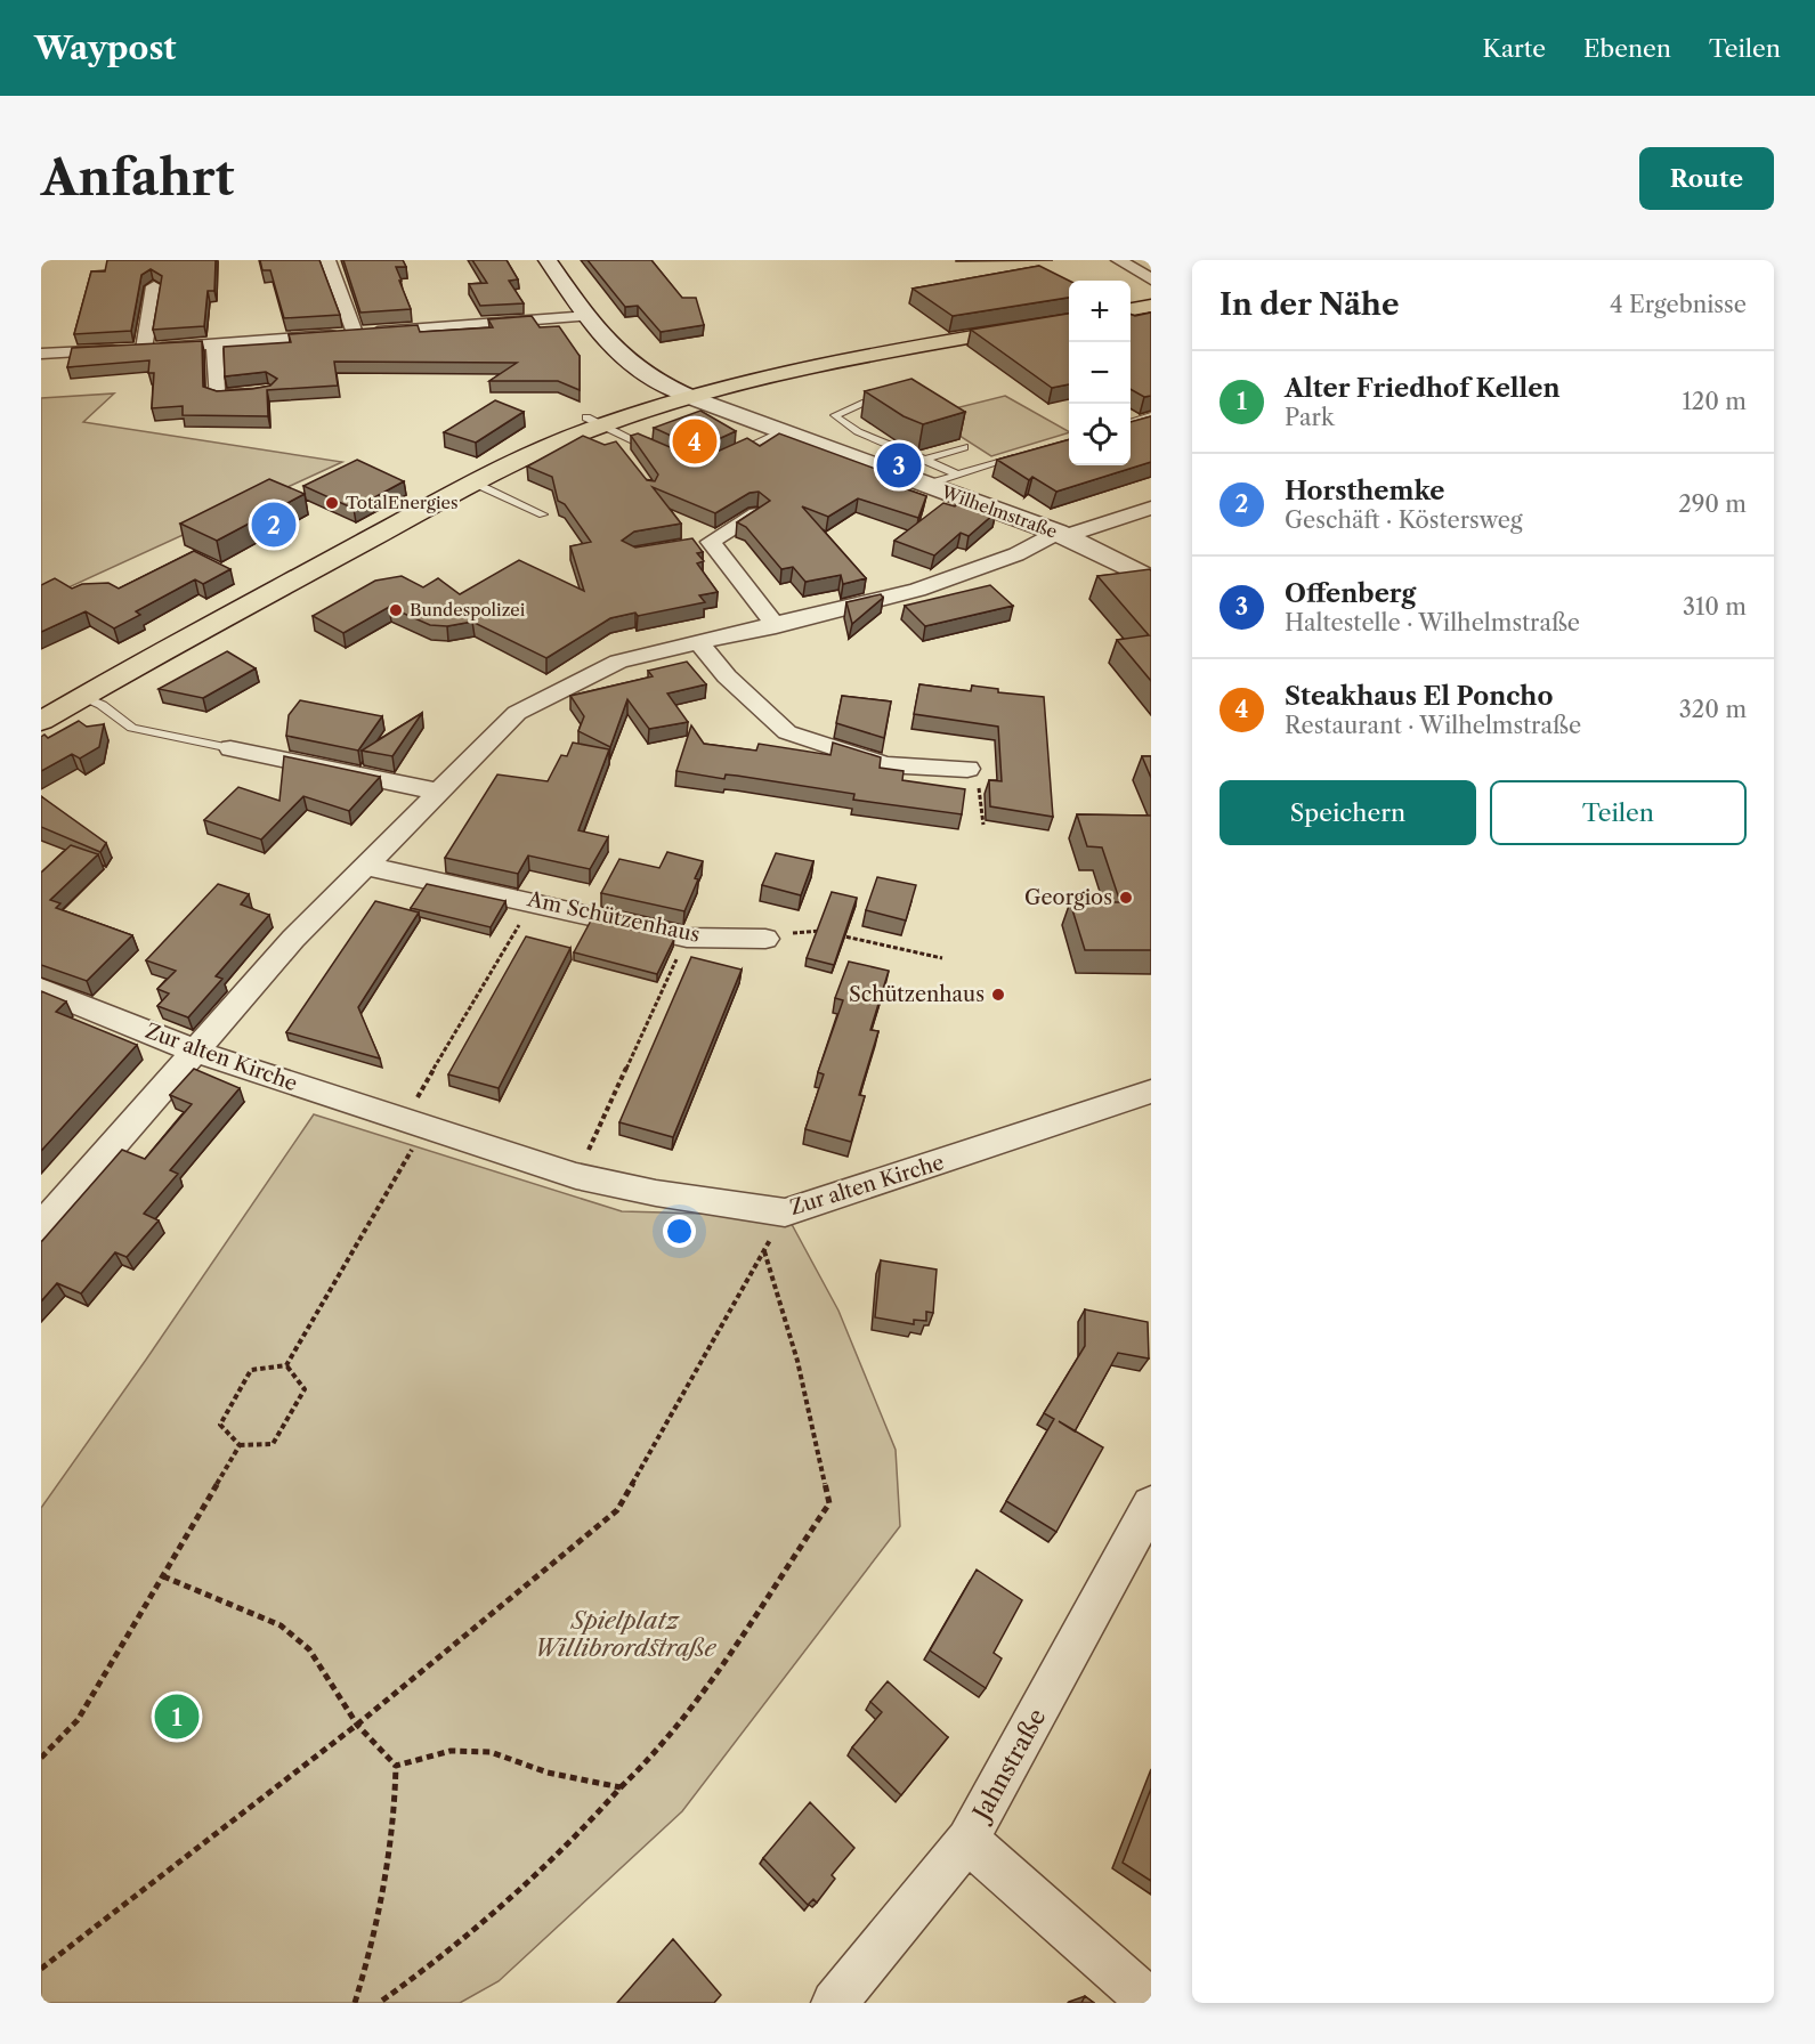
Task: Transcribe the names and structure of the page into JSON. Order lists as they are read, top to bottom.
{
  "streets": {
    "street": [
      "Wilhelmstraße",
      "Am Schützenhaus",
      "Zur alten Kirche",
      "Jahnstraße"
    ]
  },
  "parks": ["Spielplatz Willibrordstraße"],
  "places": [
    "TotalEnergies",
    "Bundespolizei",
    "Georgios",
    "Schützenhaus"
  ],
  "page": {
    "header": "Waypost",
    "nav": ["Karte", "Ebenen", "Teilen"],
    "buttons": [
      "Route",
      ["Speichern", "Teilen"]
    ],
    "title": "Anfahrt",
    "heading": ["In der Nähe", "4 Ergebnisse"],
    "map_buttons": ["+", "−"],
    "list": [
      {
        "mark": "1",
        "name": "Alter Friedhof Kellen",
        "note": "Park",
        "value": "120 m"
      },
      {
        "mark": "2",
        "name": "Horsthemke",
        "note": "Geschäft · Köstersweg",
        "value": "290 m"
      },
      {
        "mark": "3",
        "name": "Offenberg",
        "note": "Haltestelle · Wilhelmstraße",
        "value": "310 m"
      },
      {
        "mark": "4",
        "name": "Steakhaus El Poncho",
        "note": "Restaurant · Wilhelmstraße",
        "value": "320 m"
      }
    ],
    "pins": [
      "4",
      "3",
      "2",
      "1"
    ]
  }
}
